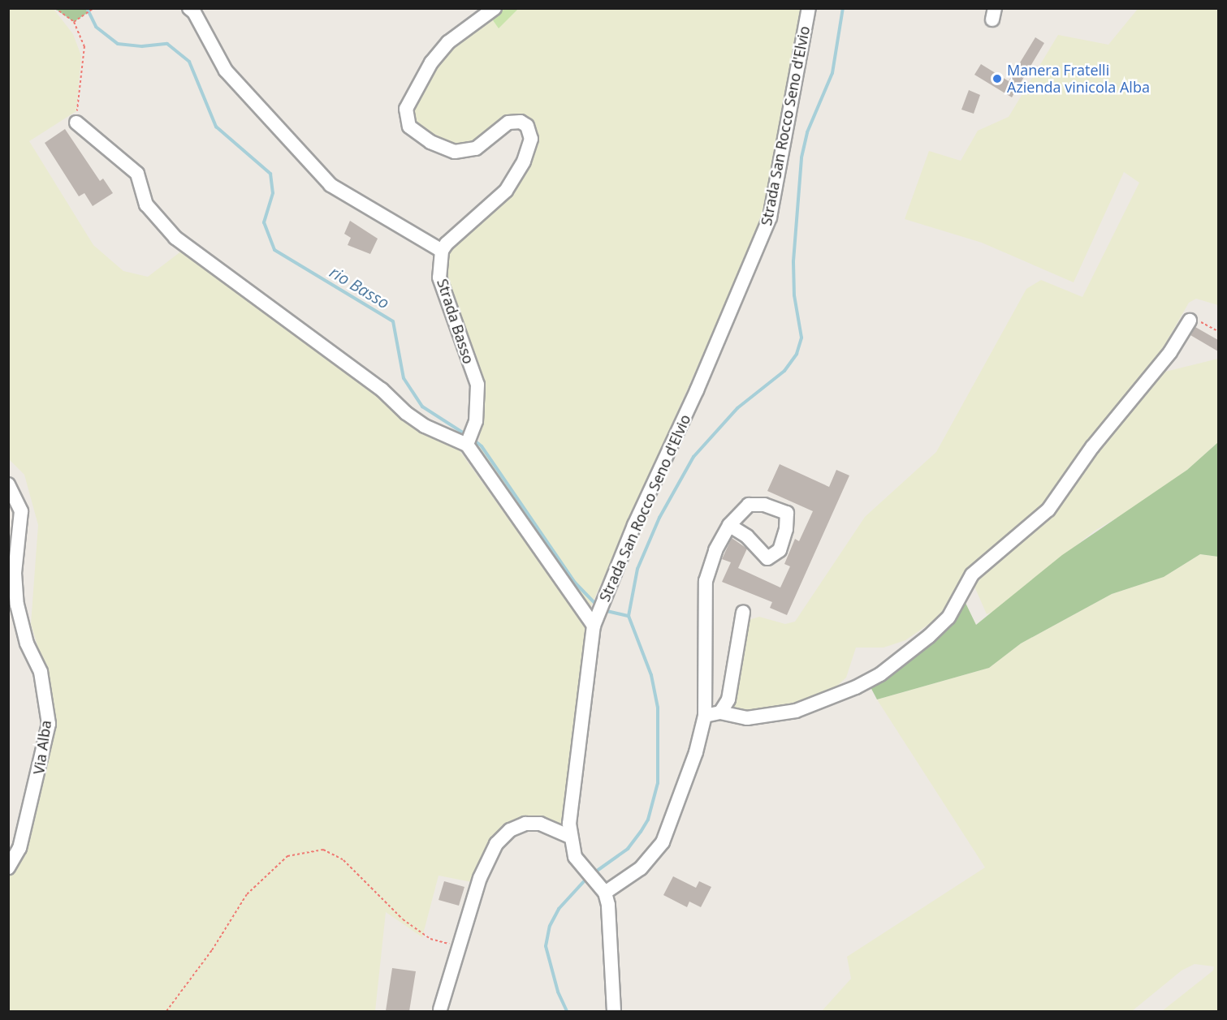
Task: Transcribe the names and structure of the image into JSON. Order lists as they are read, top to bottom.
{
  "streets": {
    "street": ["Strada San Rocco Seno d'Elvio", "Strada Basso", "Via Alba"]
  },
  "water": ["rio Basso"],
  "places": ["Manera Fratelli Azienda vinicola Alba"]
}
